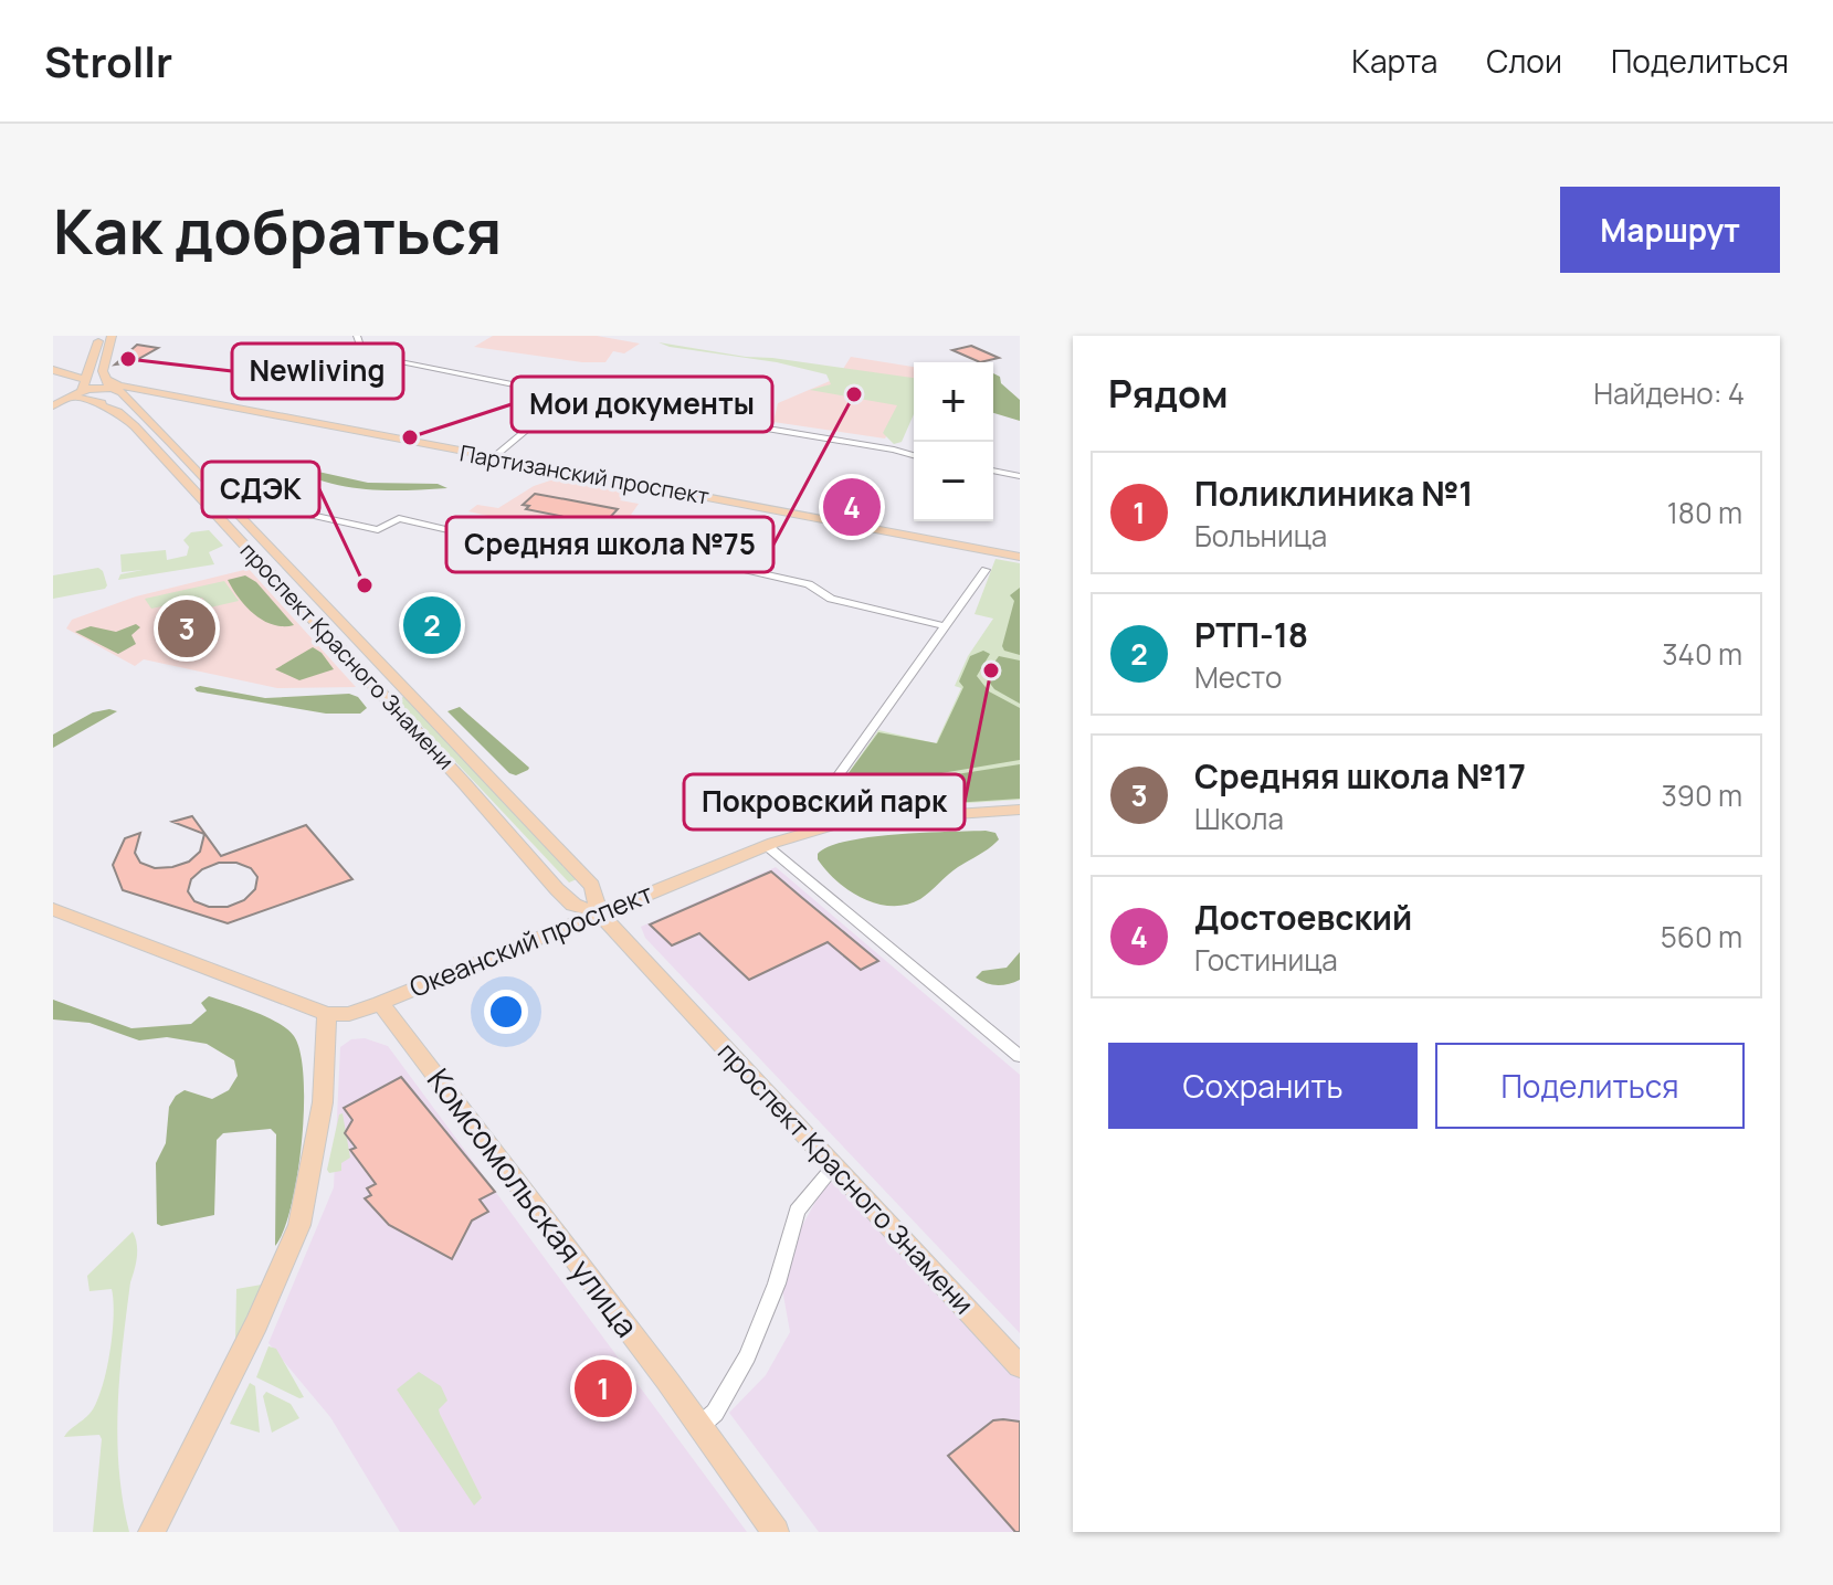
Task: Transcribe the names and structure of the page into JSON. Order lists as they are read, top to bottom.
{
  "streets": {
    "main road": [
      "Партизанский проспект",
      "проспект Красного Знамени",
      "Океанский проспект",
      "Комсомольская улица"
    ]
  },
  "crossings": [
    ["Партизанский проспект", "проспект Красного Знамени"],
    ["проспект Красного Знамени", "Океанский проспект"],
    ["Океанский проспект", "Комсомольская улица"]
  ],
  "places": [
    "Newliving",
    "Средняя школа №75",
    "Мои документы",
    "СДЭК",
    "Покровский парк"
  ],
  "page": {
    "header": "Strollr",
    "nav": ["Карта", "Слои", "Поделиться"],
    "buttons": [
      "Маршрут",
      ["Сохранить", "Поделиться"]
    ],
    "title": "Как добраться",
    "heading": ["Рядом", "Найдено: 4"],
    "map_buttons": ["+", "−"],
    "list": [
      {
        "mark": "1",
        "name": "Поликлиника №1",
        "note": "Больница",
        "value": "180 m"
      },
      {
        "mark": "2",
        "name": "РТП-18",
        "note": "Место",
        "value": "340 m"
      },
      {
        "mark": "3",
        "name": "Средняя школа №17",
        "note": "Школа",
        "value": "390 m"
      },
      {
        "mark": "4",
        "name": "Достоевский",
        "note": "Гостиница",
        "value": "560 m"
      }
    ],
    "pins": [
      "4",
      "2",
      "3",
      "1"
    ]
  }
}
